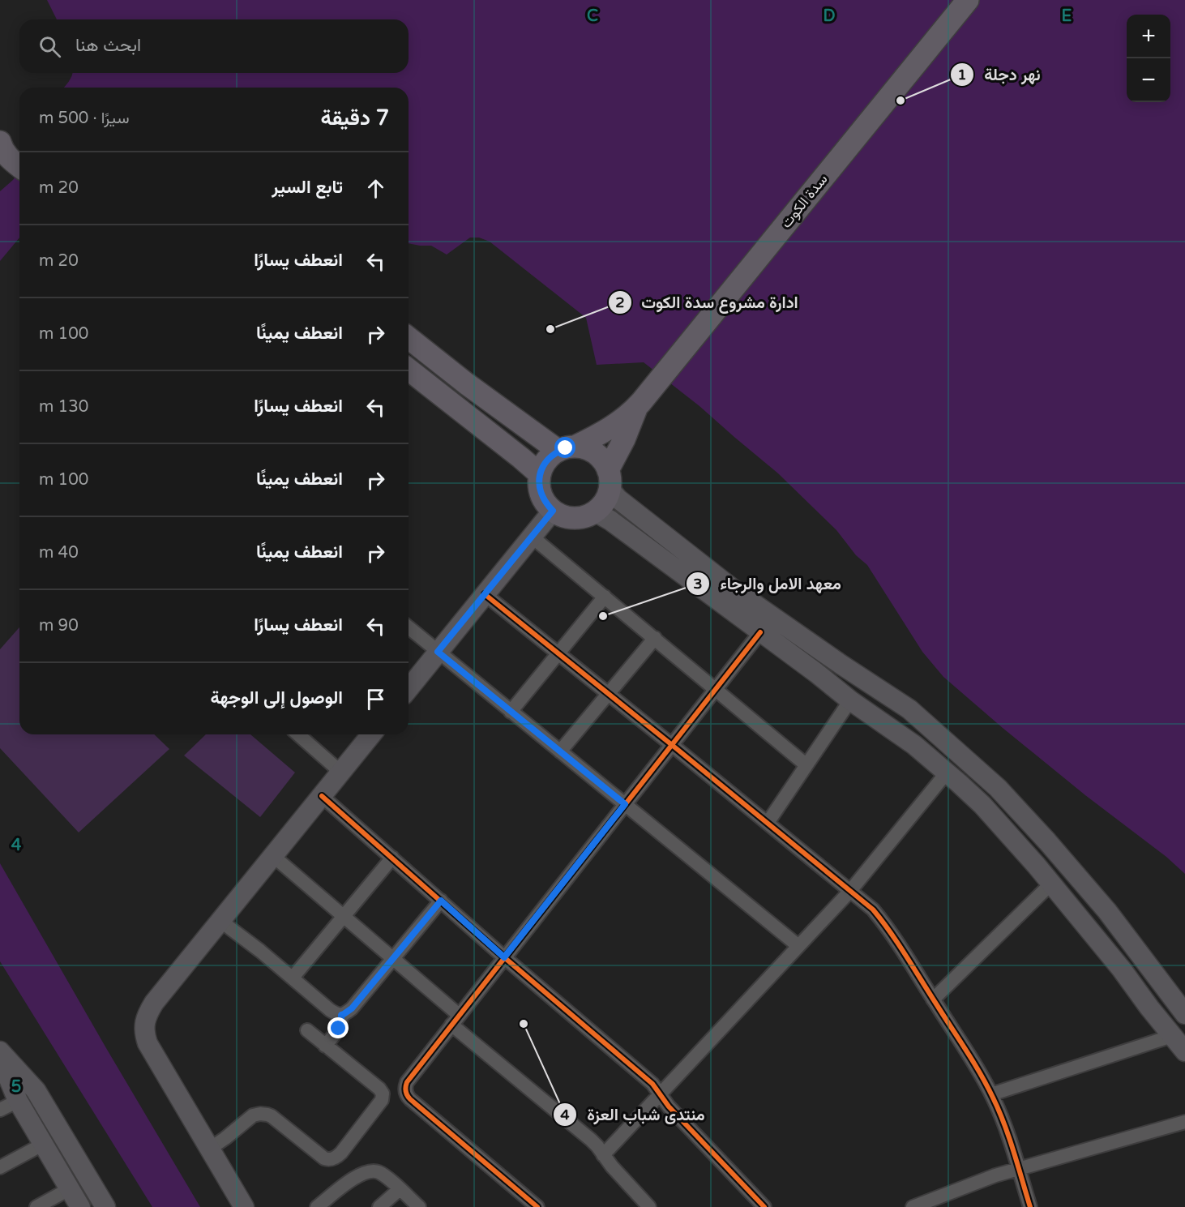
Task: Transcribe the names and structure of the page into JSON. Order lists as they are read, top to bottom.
{
  "streets": {
    "main road": ["سدة الكوت"]
  },
  "places": [
    "نهر دجلة",
    "ادارة مشروع سدة الكوت",
    "معهد الامل والرجاء",
    "منتدى شباب العزة"
  ],
  "page": {
    "map_buttons": ["+", "−"],
    "search": "ابحث هنا",
    "heading": ["7 دقيقة", "سيرًا · 500 m"],
    "list": [
      ["تابع السير", "20 m"],
      ["انعطف يسارًا", "20 m"],
      ["انعطف يمينًا", "100 m"],
      ["انعطف يسارًا", "130 m"],
      ["انعطف يمينًا", "100 m"],
      ["انعطف يمينًا", "40 m"],
      ["انعطف يسارًا", "90 m"],
      "الوصول إلى الوجهة"
    ]
  },
  "grid": {
    "columns": ["C", "D", "E"],
    "rows": ["4", "5"]
  }
}
